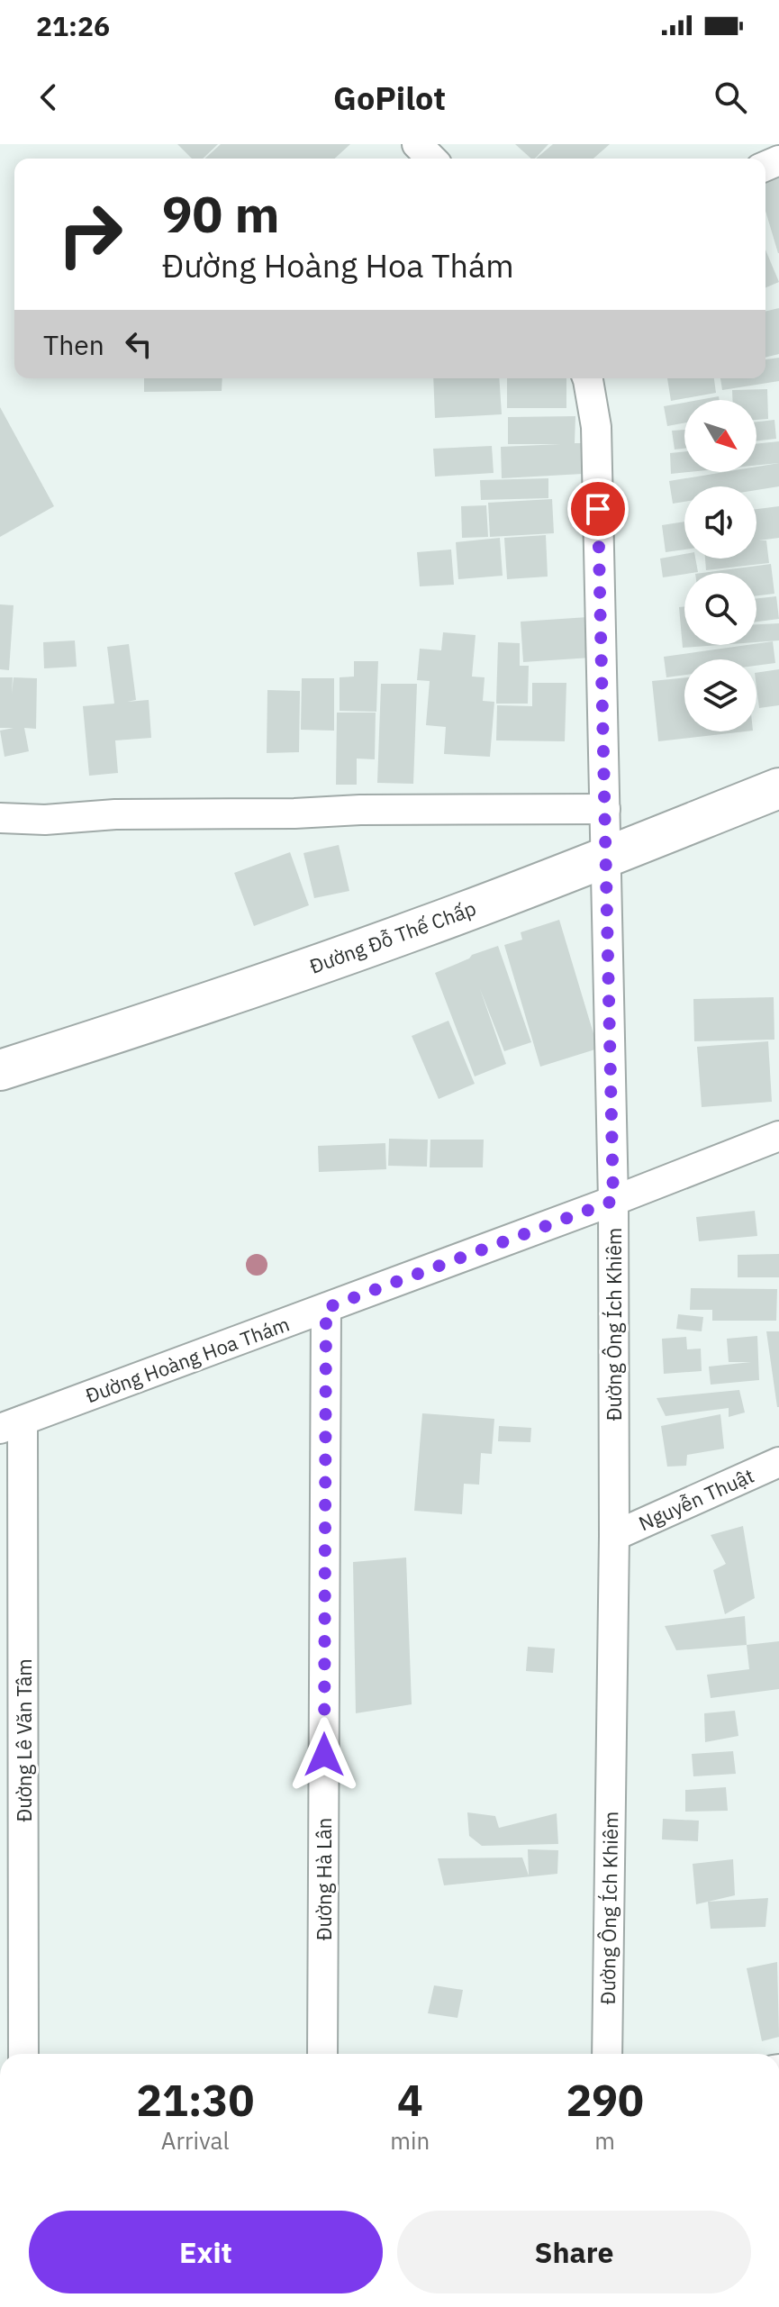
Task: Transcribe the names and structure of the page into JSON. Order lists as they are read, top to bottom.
{
  "streets": {
    "street": [
      "Đường Đỗ Thế Chấp",
      "Đường Ông Ích Khiêm",
      "Đường Hoàng Hoa Thám",
      "Nguyễn Thuật",
      "Đường Lê Văn Tâm",
      "Đường Hà Lân"
    ]
  },
  "crossings": [
    ["Đường Đỗ Thế Chấp", "Đường Ông Ích Khiêm"],
    ["Đường Ông Ích Khiêm", "Đường Hoàng Hoa Thám"],
    ["Đường Ông Ích Khiêm", "Nguyễn Thuật"],
    ["Đường Hoàng Hoa Thám", "Đường Lê Văn Tâm"],
    ["Đường Hoàng Hoa Thám", "Đường Hà Lân"]
  ],
  "north": "bottom right",
  "page": {
    "status": "21:26",
    "header": "GoPilot",
    "turn": ["90 m", "Đường Hoàng Hoa Thám"],
    "then": "Then",
    "eta": [
      "21:30",
      "Arrival",
      "4",
      "min",
      "290",
      "m"
    ],
    "buttons": ["Exit", "Share"]
  }
}
